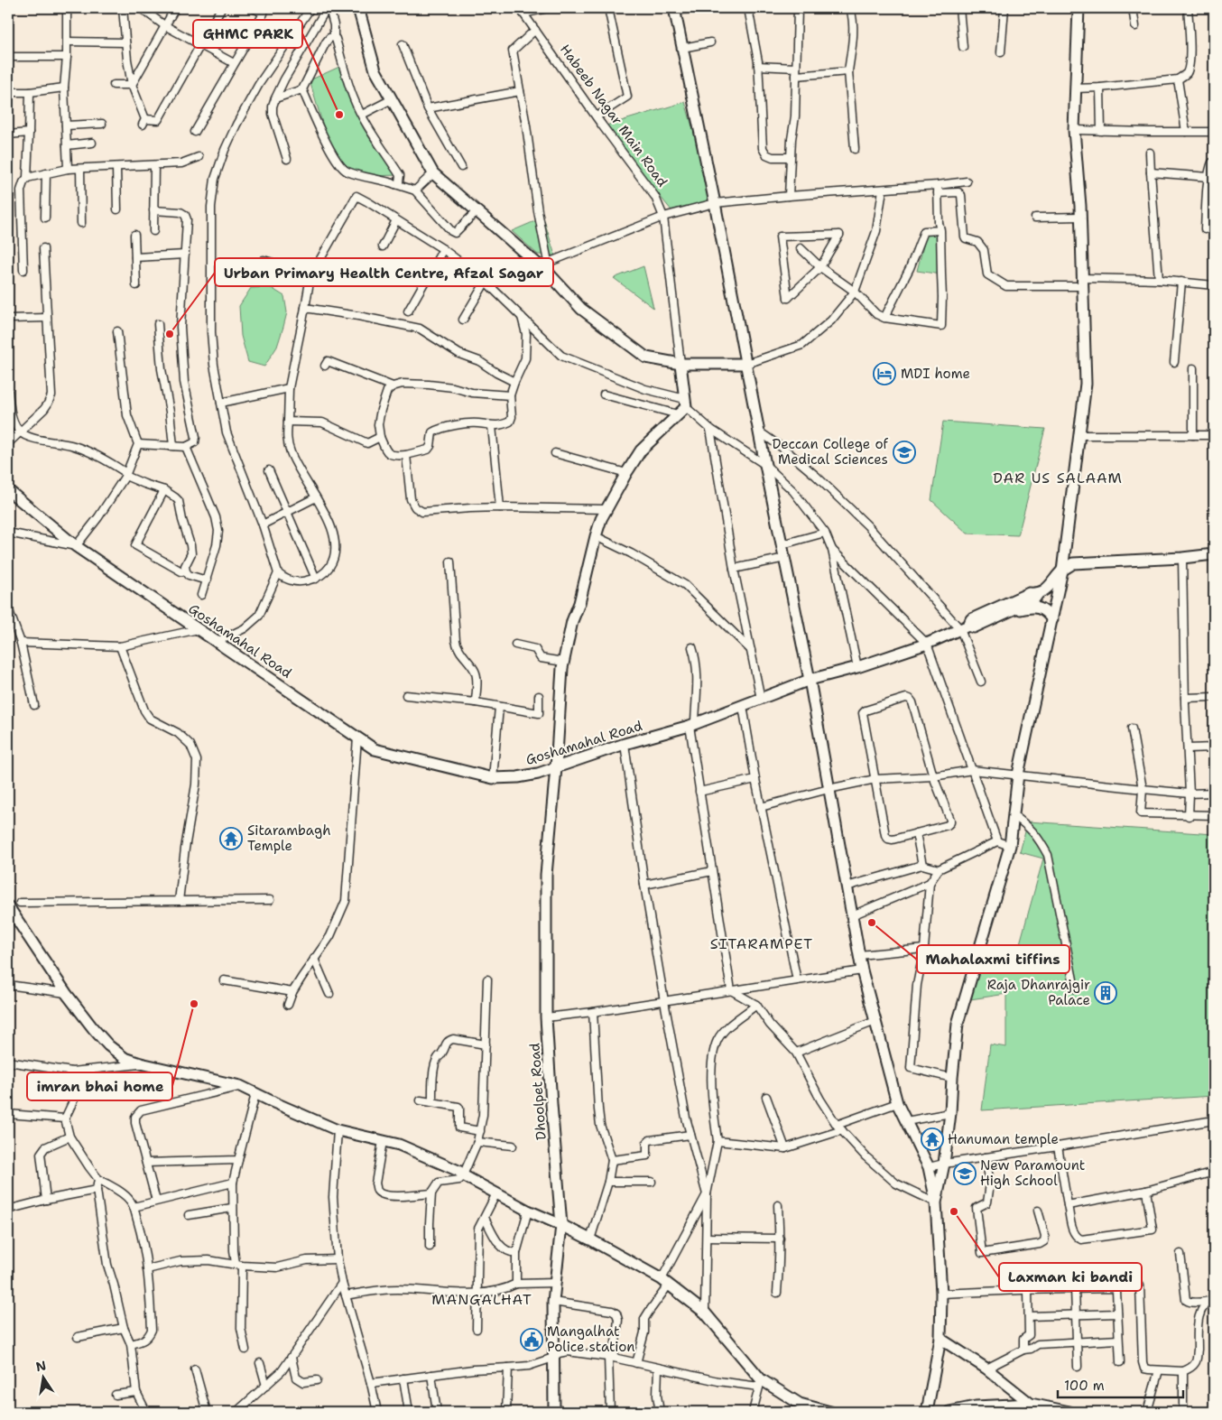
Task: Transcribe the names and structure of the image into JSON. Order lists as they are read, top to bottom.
{
  "streets": {
    "street": ["Habeeb Nagar Main Road", "Goshamahal Road", "Dhoolpet Road"]
  },
  "crossings": [
    ["Habeeb Nagar Main Road", "Dhoolpet Road"],
    ["Goshamahal Road", "Dhoolpet Road"]
  ],
  "districts": ["DAR US SALAAM", "SITARAMPET", "MANGALHAT"],
  "places": {
    "other": [
      "GHMC PARK",
      "Urban Primary Health Centre, Afzal Sagar",
      "Mahalaxmi tiffins",
      "imran bhai home",
      "Laxman ki bandi"
    ],
    "hotel": ["MDI home"],
    "school or university": ["Deccan College of Medical Sciences", "New Paramount High School"],
    "temple": ["Sitarambagh Temple", "Hanuman temple"],
    "building": ["Raja Dhanrajgir Palace"],
    "public building": ["Mangalhat Police station"]
  },
  "scale_bar": "100 m",
  "north": "top"
}
